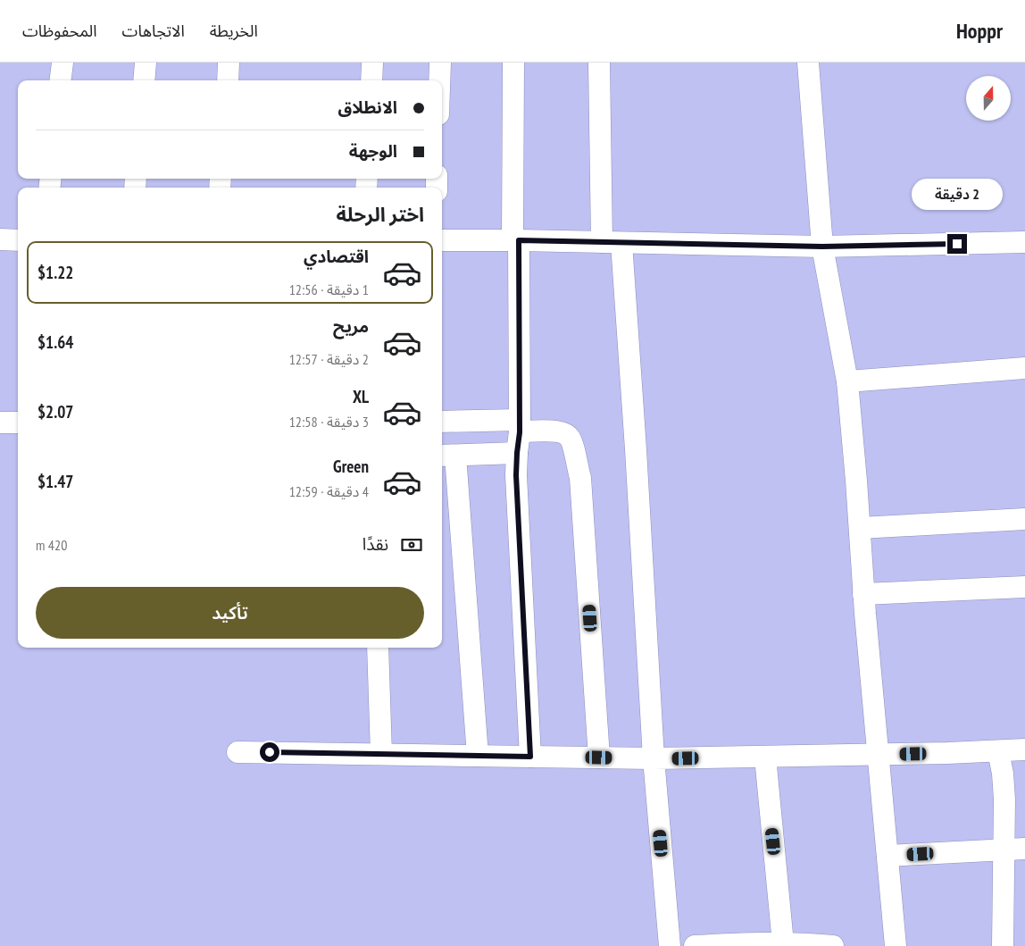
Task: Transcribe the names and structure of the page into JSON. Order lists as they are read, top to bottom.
{
  "north": "top",
  "page": {
    "header": "Hoppr",
    "nav": ["الخريطة", "الاتجاهات", "المحفوظات"],
    "banner": ["الانطلاق", "الوجهة"],
    "bubble": "2 دقيقة",
    "heading": "اختر الرحلة",
    "list": [
      {
        "name": "اقتصادي",
        "note": "1 دقيقة · 12:56",
        "value": "$1.22"
      },
      {
        "name": "مريح",
        "note": "2 دقيقة · 12:57",
        "value": "$1.64"
      },
      {
        "name": "XL",
        "note": "3 دقيقة · 12:58",
        "value": "$2.07"
      },
      {
        "name": "Green",
        "note": "4 دقيقة · 12:59",
        "value": "$1.47"
      }
    ],
    "pay": ["نقدًا", "420 m"],
    "buttons": "تأكيد"
  }
}
